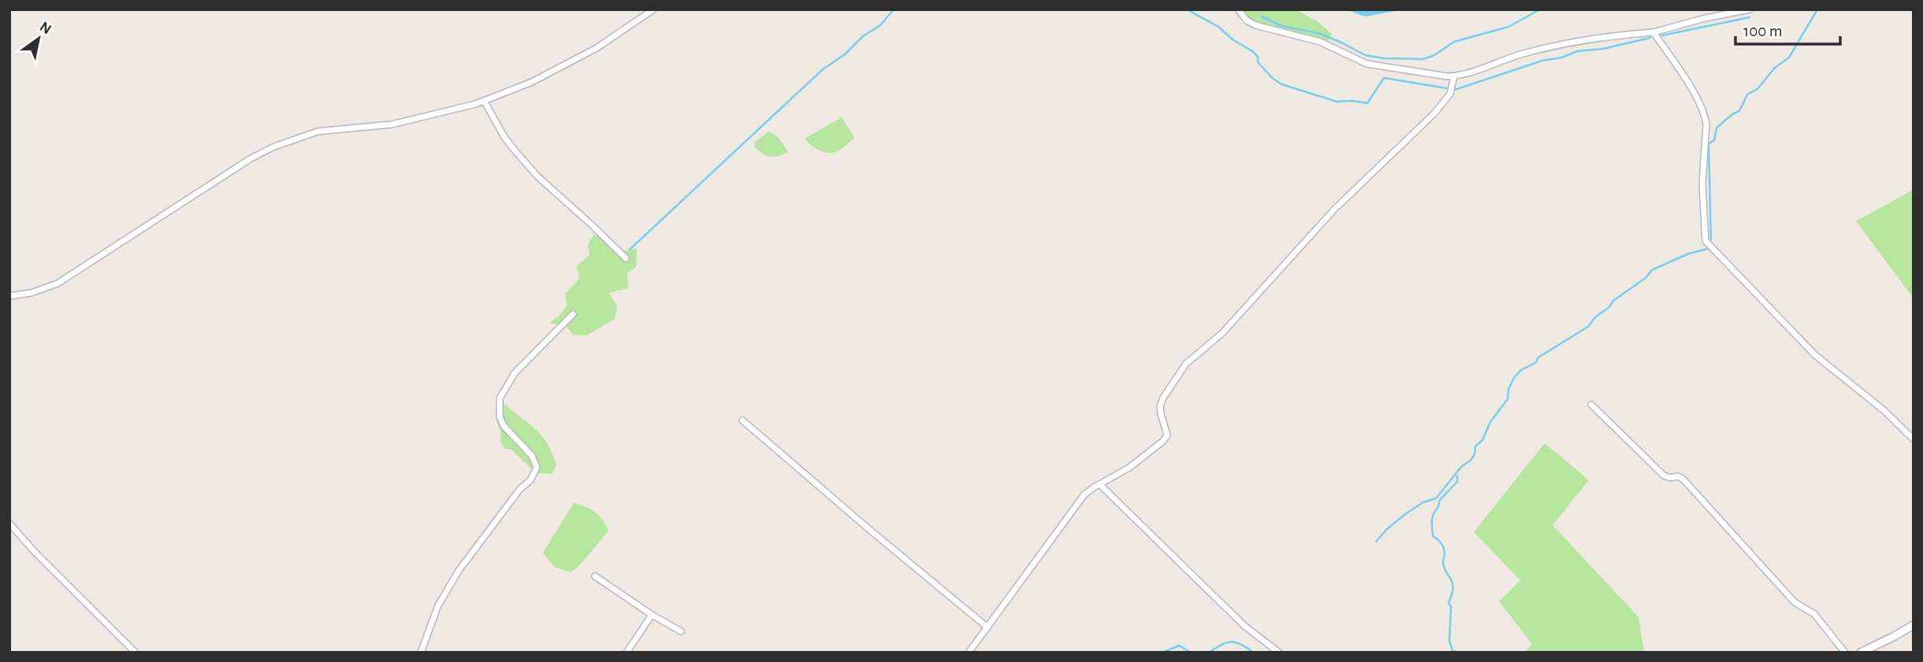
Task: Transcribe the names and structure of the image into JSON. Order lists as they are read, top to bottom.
{
  "scale_bar": "100 m",
  "north": "top right"
}
